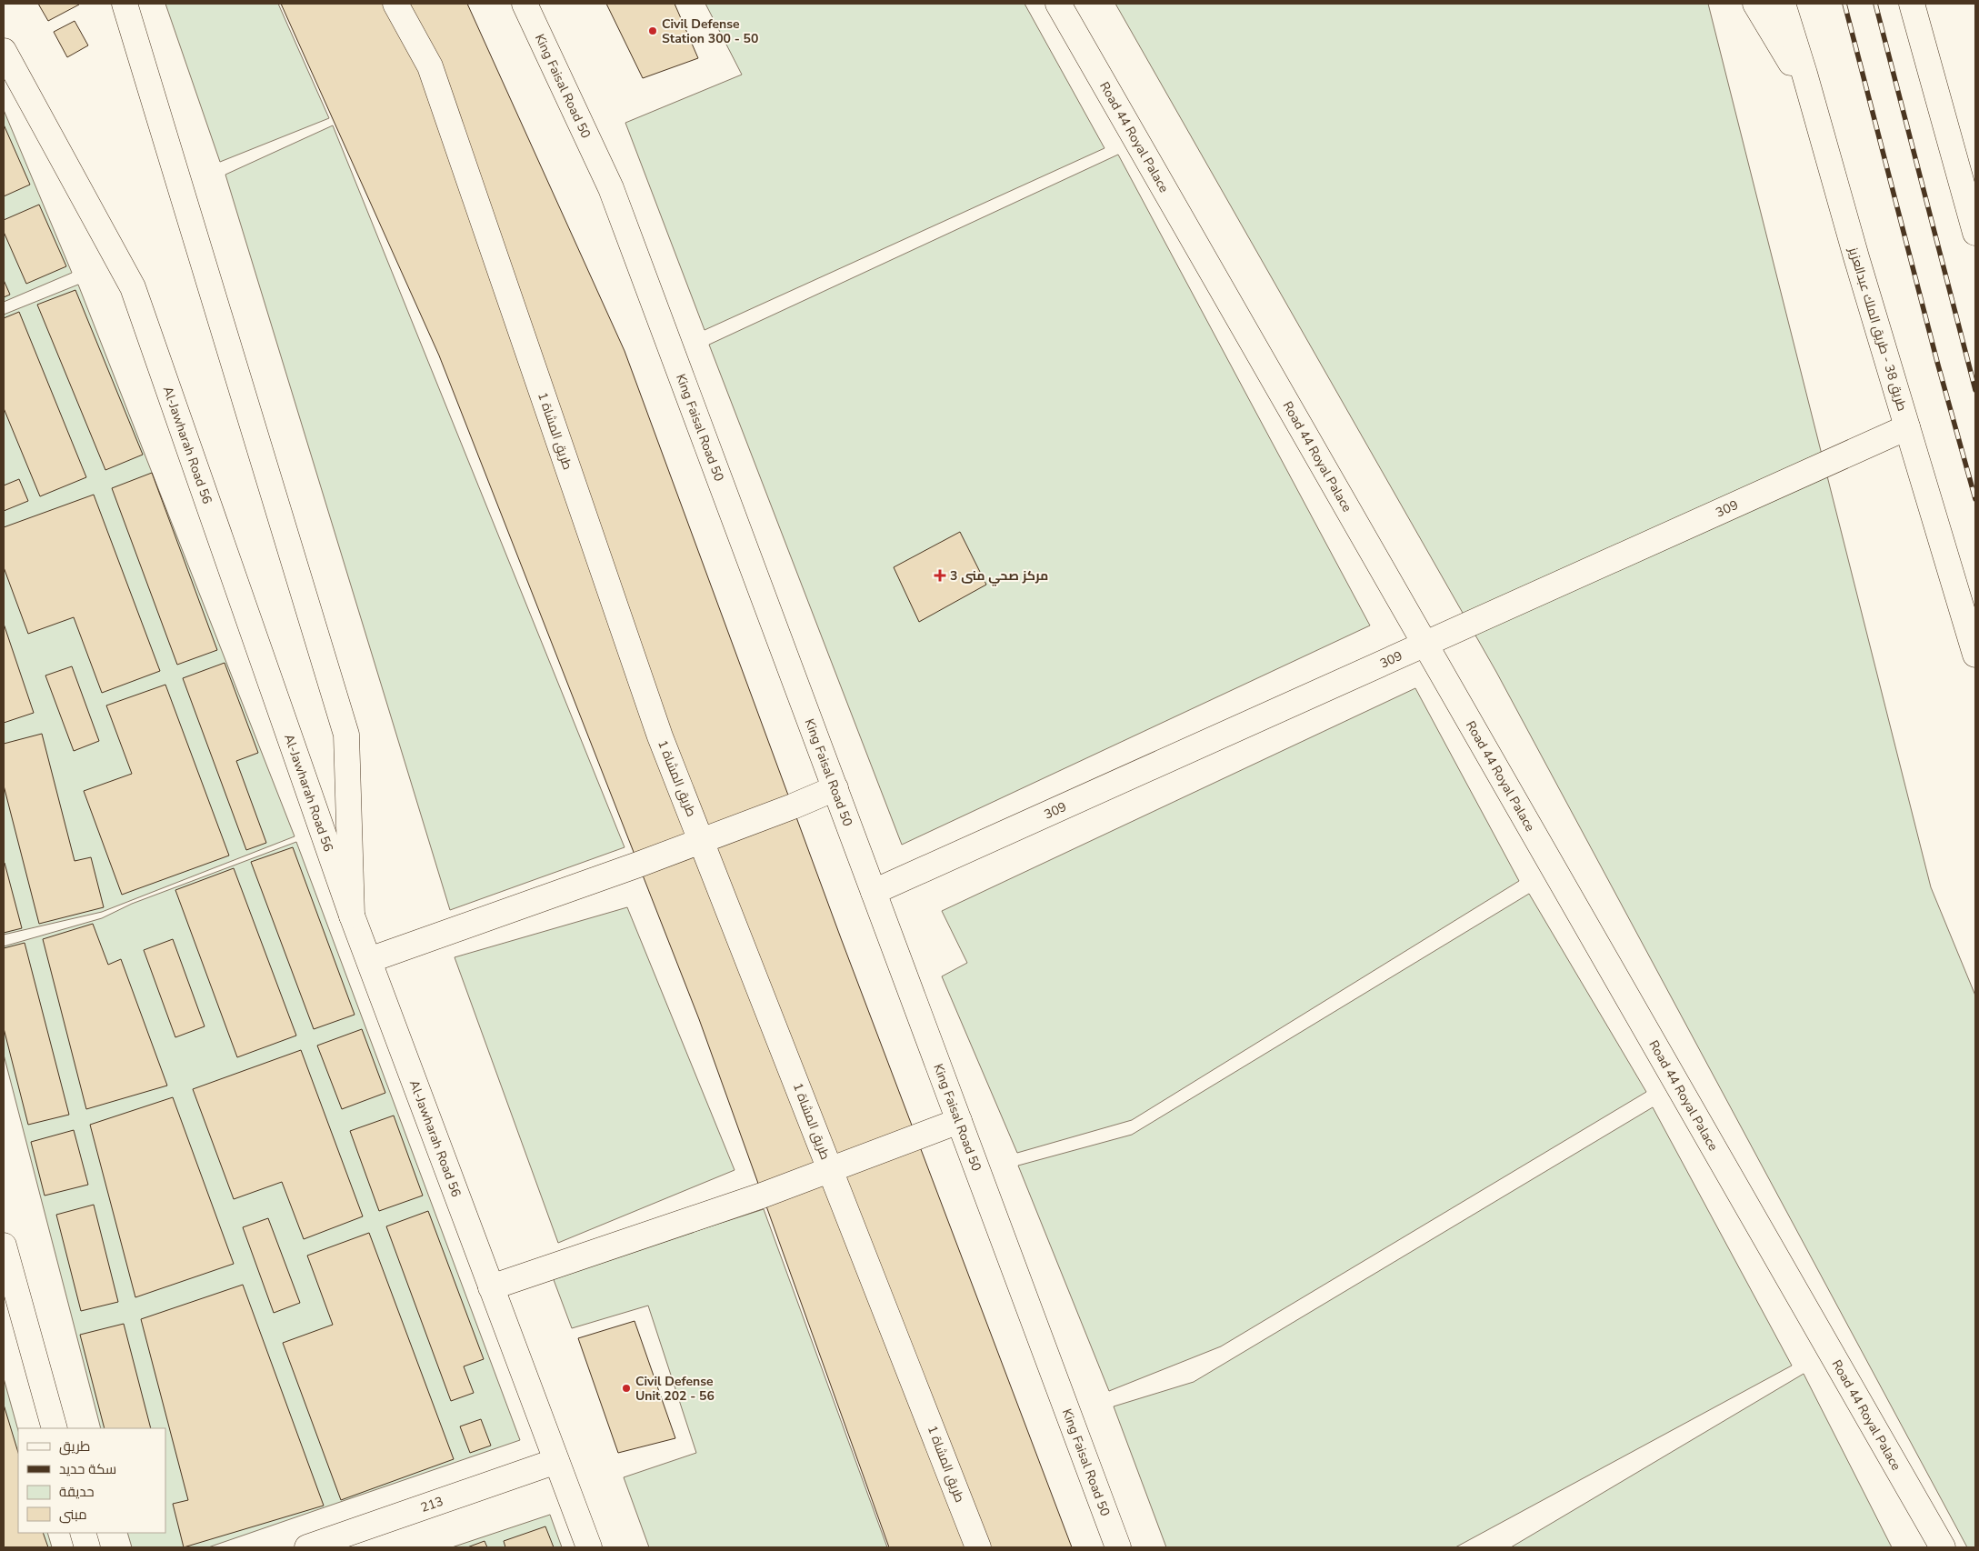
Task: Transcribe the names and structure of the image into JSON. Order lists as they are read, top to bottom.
{
  "streets": {
    "street": [
      "King Faisal Road 50",
      "Road 44 Royal Palace",
      "طريق 38 - طريق الملك عبدالعزيز",
      "طريق المشاة 1",
      "Al-Jawharah Road 56",
      "309",
      "213"
    ]
  },
  "crossings": [
    ["King Faisal Road 50", "309"],
    ["Road 44 Royal Palace", "309"],
    ["طريق 38 - طريق الملك عبدالعزيز", "309"],
    ["Al-Jawharah Road 56", "213"]
  ],
  "places": {
    "other": ["Civil Defense Station 300 - 50", "Civil Defense Unit 202 - 56"],
    "health": ["مركز صحي منى 3"]
  },
  "legend": [
    "طريق",
    "سكة حديد",
    "حديقة",
    "مبنى"
  ]
}
